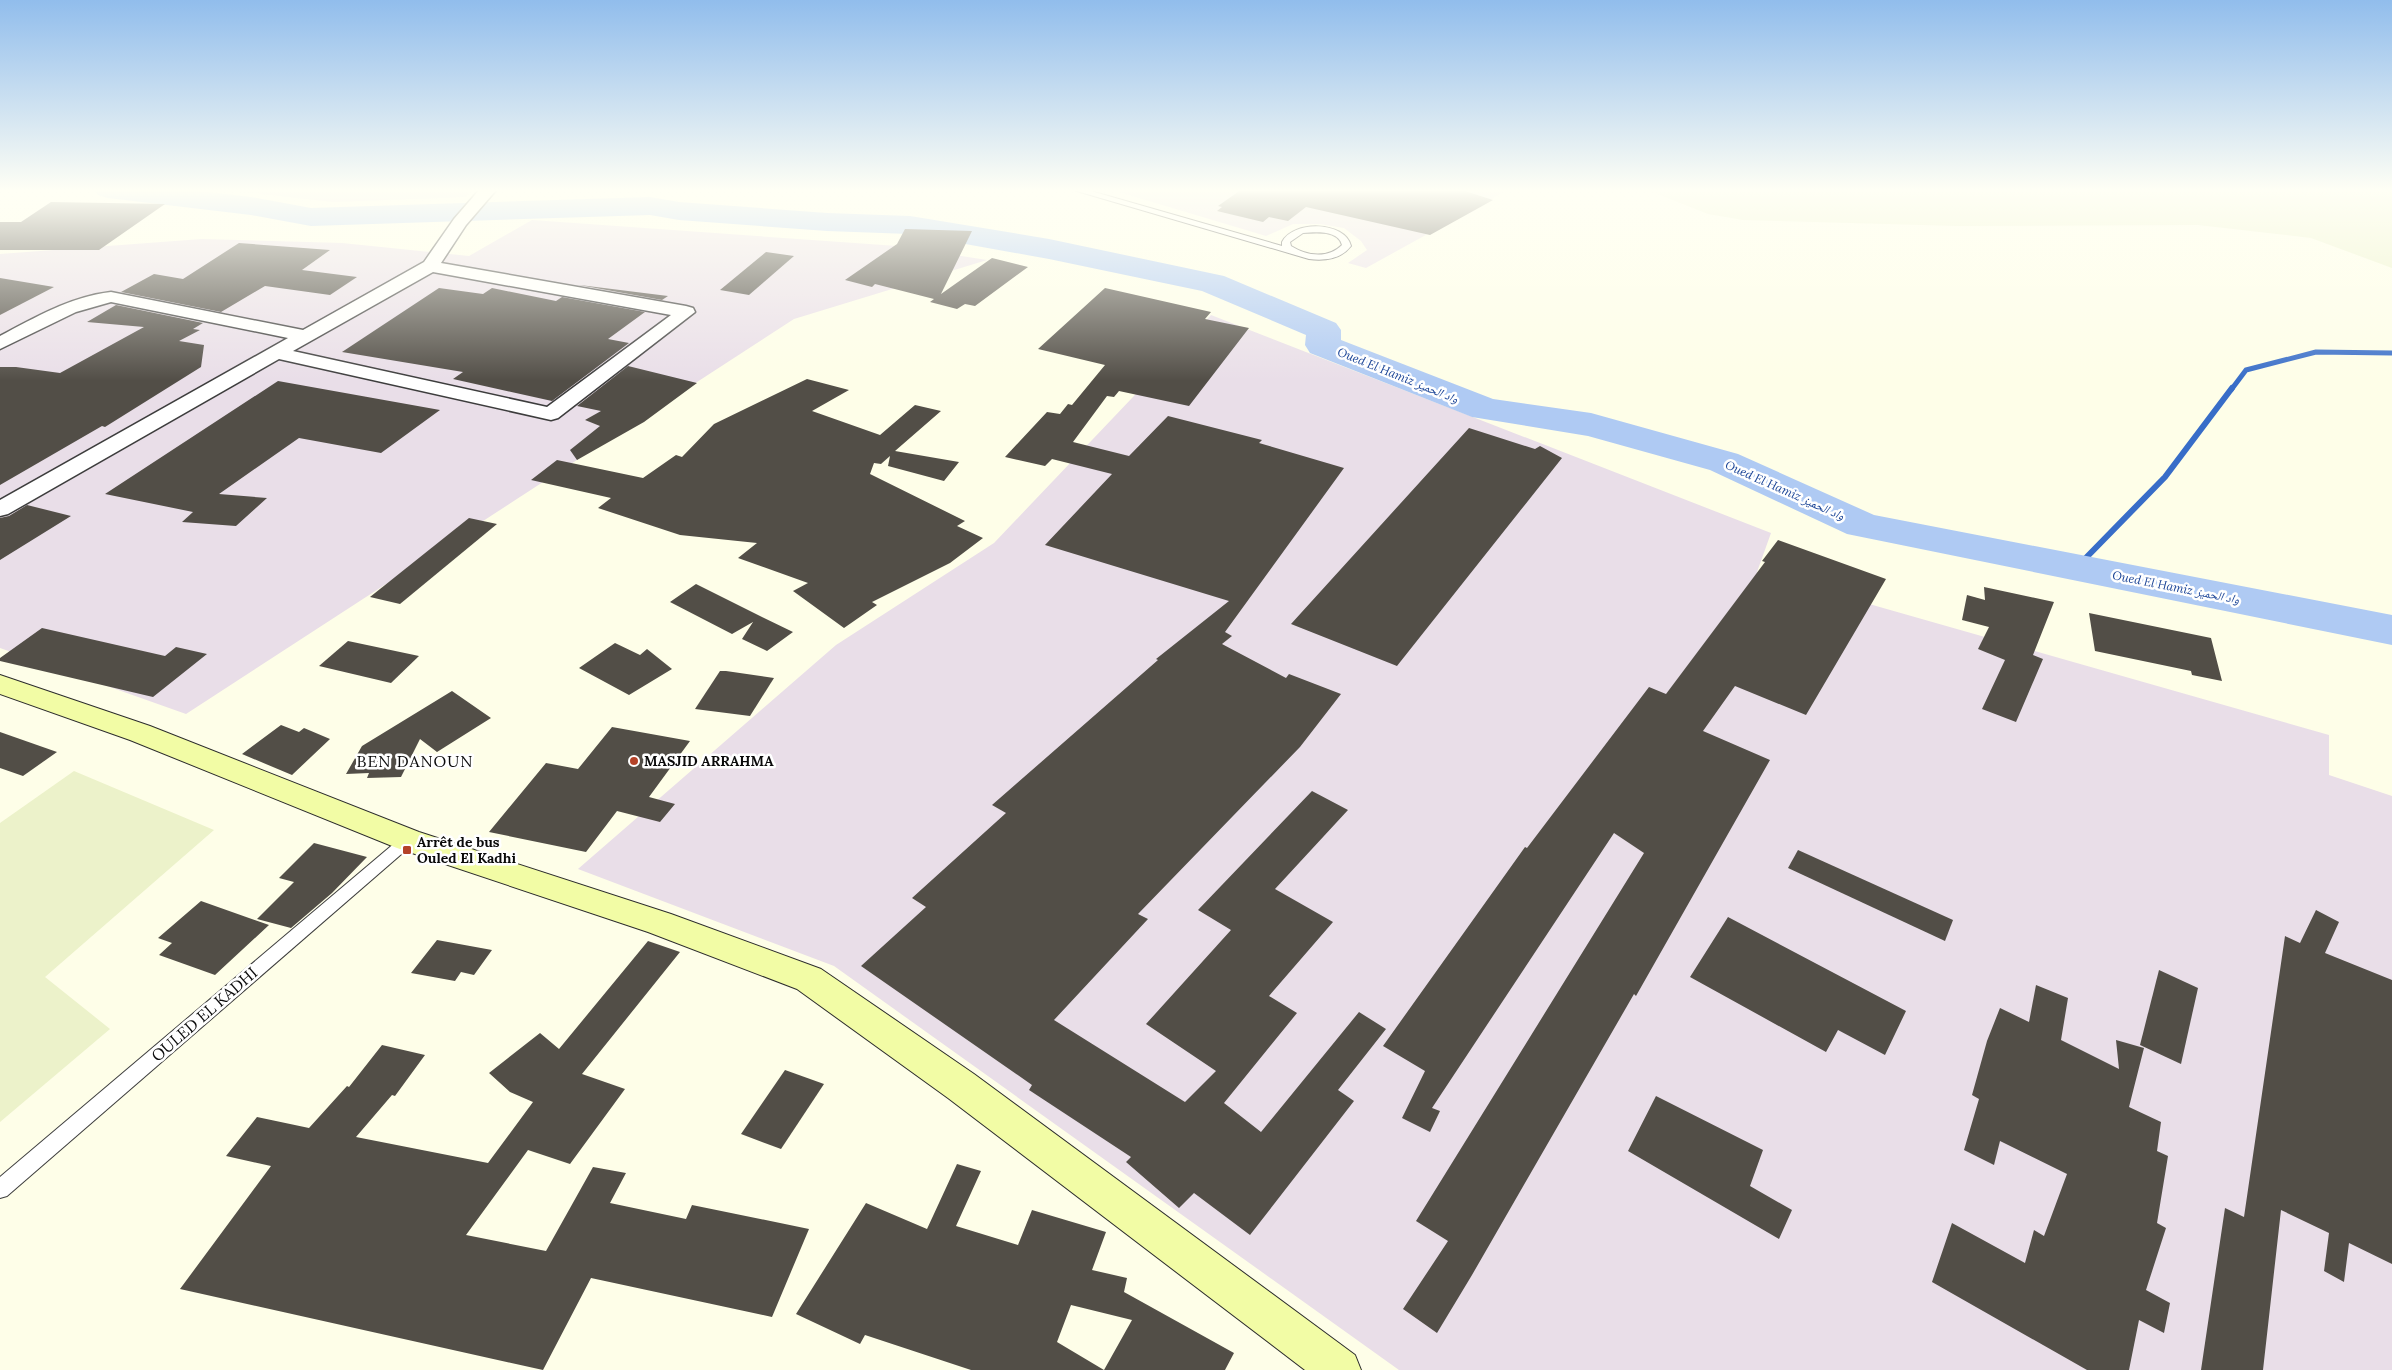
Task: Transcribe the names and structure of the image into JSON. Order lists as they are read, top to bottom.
{
  "streets": {
    "lane": ["OULED EL KADHI"]
  },
  "districts": ["BEN DANOUN"],
  "water": ["Oued El Hamiz واد الحميز"],
  "places": {
    "other": ["MASJID ARRAHMA"],
    "transit": ["Arrêt de bus Ouled El Kadhi"]
  }
}
